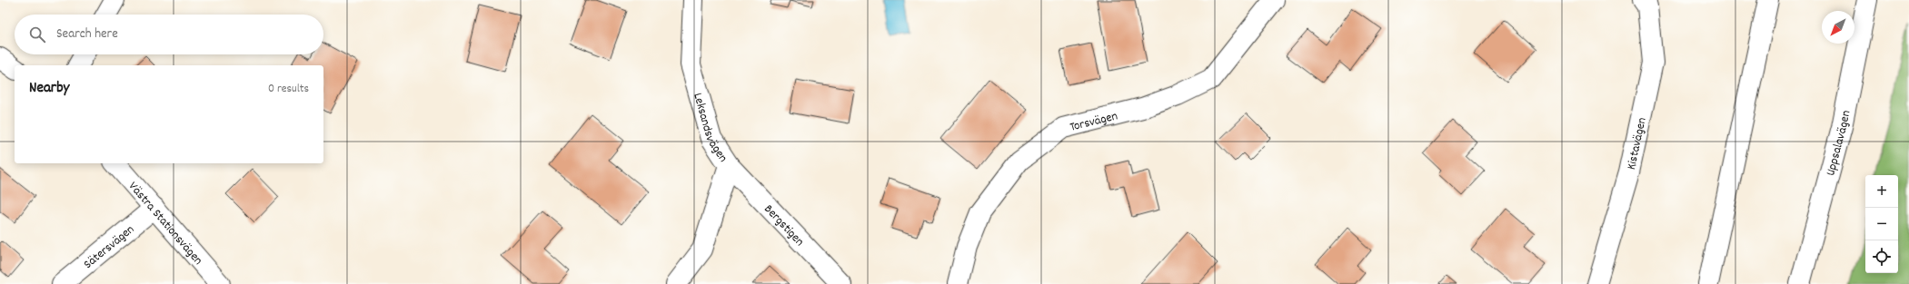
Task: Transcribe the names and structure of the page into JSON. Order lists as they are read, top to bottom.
{
  "streets": {
    "main road": [
      "Torsvägen",
      "Leksandsvägen",
      "Uppsalavägen",
      "Kistavägen",
      "Västra Stationsvägen",
      "Bergstigen",
      "Sätersvägen"
    ]
  },
  "crossings": [
    ["Leksandsvägen", "Bergstigen"],
    ["Västra Stationsvägen", "Sätersvägen"]
  ],
  "north": "bottom left",
  "page": {
    "search": "Search here",
    "heading": ["Nearby", "0 results"],
    "map_buttons": ["+", "−"]
  }
}
